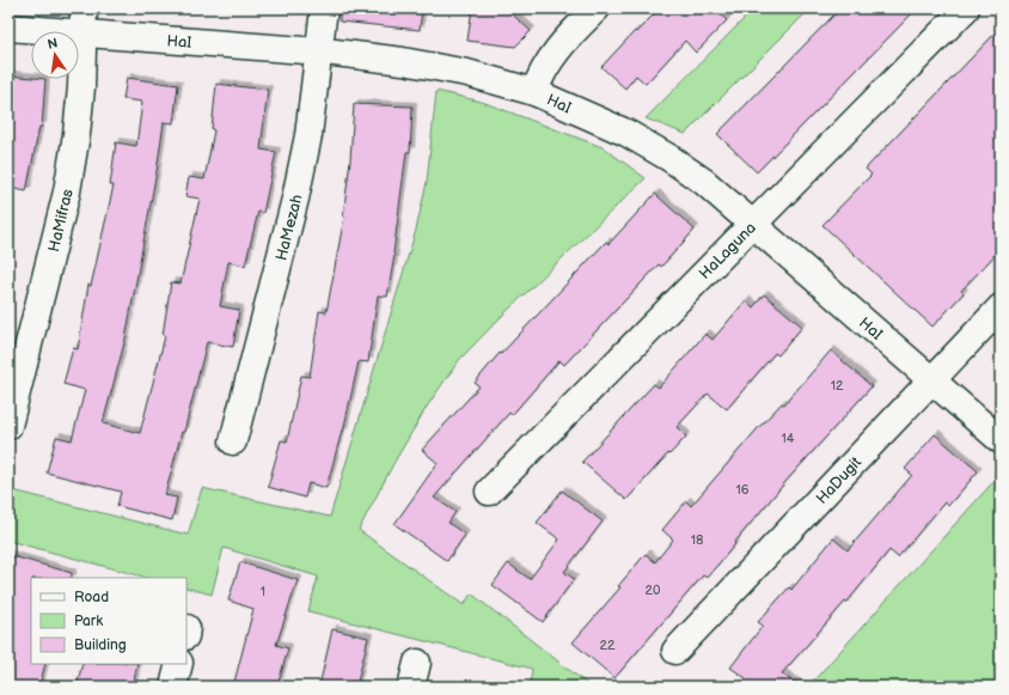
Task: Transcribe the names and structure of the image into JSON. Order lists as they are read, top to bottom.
{
  "streets": {
    "street": [
      "HaI",
      "HaMifras",
      "HaMezah",
      "HaLaguna",
      "HaDugit"
    ]
  },
  "crossings": [
    ["HaI", "HaMifras"],
    ["HaI", "HaMezah"],
    ["HaI", "HaLaguna"],
    ["HaI", "HaDugit"]
  ],
  "house_numbers": [
    "12",
    "14",
    "16",
    "18",
    "20",
    "1",
    "22"
  ],
  "legend": ["Road", "Park", "Building"],
  "north": "top"
}
